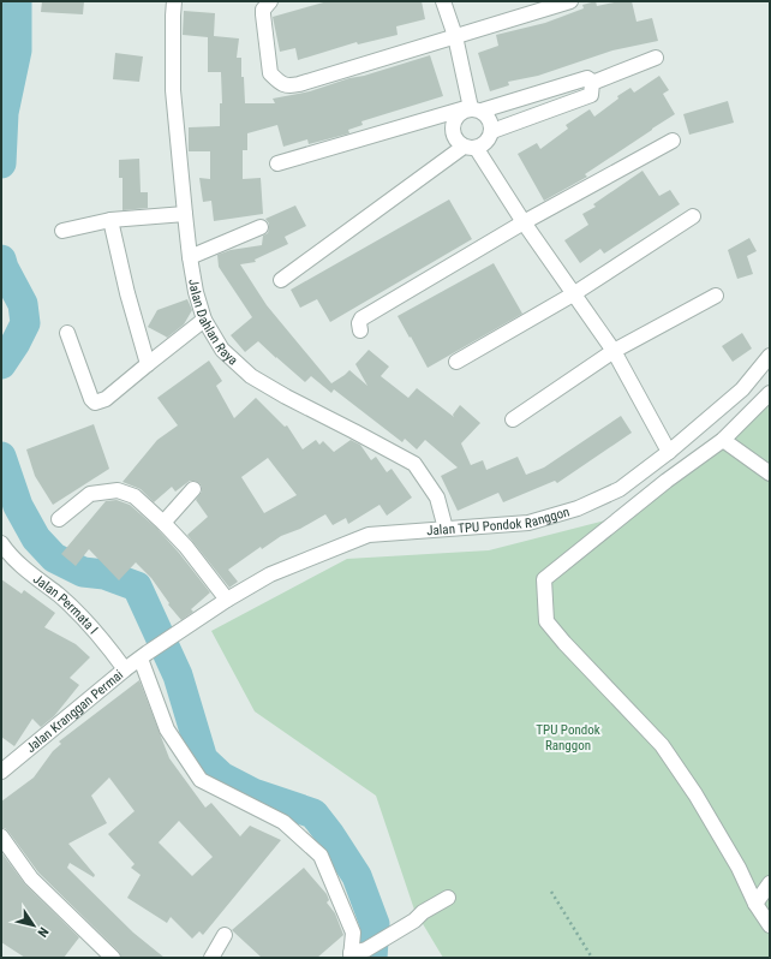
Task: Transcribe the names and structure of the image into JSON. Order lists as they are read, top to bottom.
{
  "streets": {
    "street": [
      "Jalan Dahlan Raya",
      "Jalan TPU Pondok Ranggon",
      "Jalan Permata I",
      "Jalan Kranggan Permai"
    ]
  },
  "crossings": [
    ["Jalan Dahlan Raya", "Jalan TPU Pondok Ranggon"],
    ["Jalan TPU Pondok Ranggon", "Jalan Kranggan Permai"],
    ["Jalan Permata I", "Jalan Kranggan Permai"]
  ],
  "parks": ["TPU Pondok Ranggon"],
  "north": "bottom right"
}
